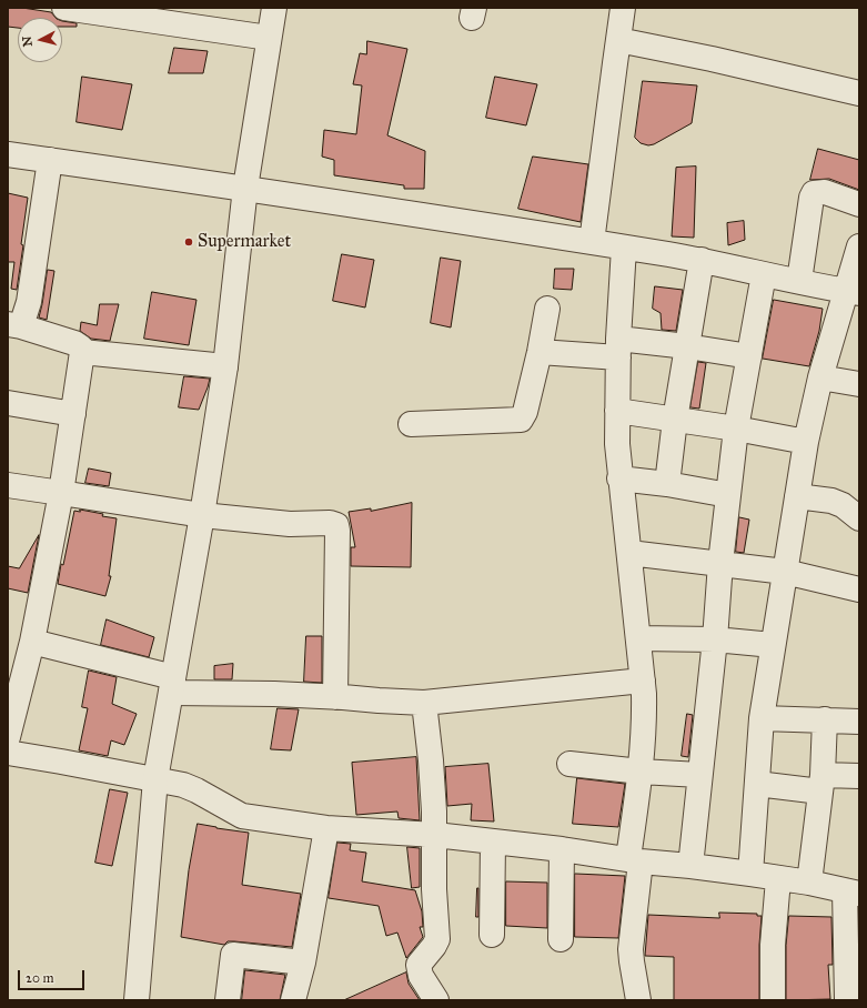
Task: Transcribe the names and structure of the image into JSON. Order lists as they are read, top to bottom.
{
  "places": ["Supermarket"],
  "scale_bar": "20 m",
  "north": "left"
}
